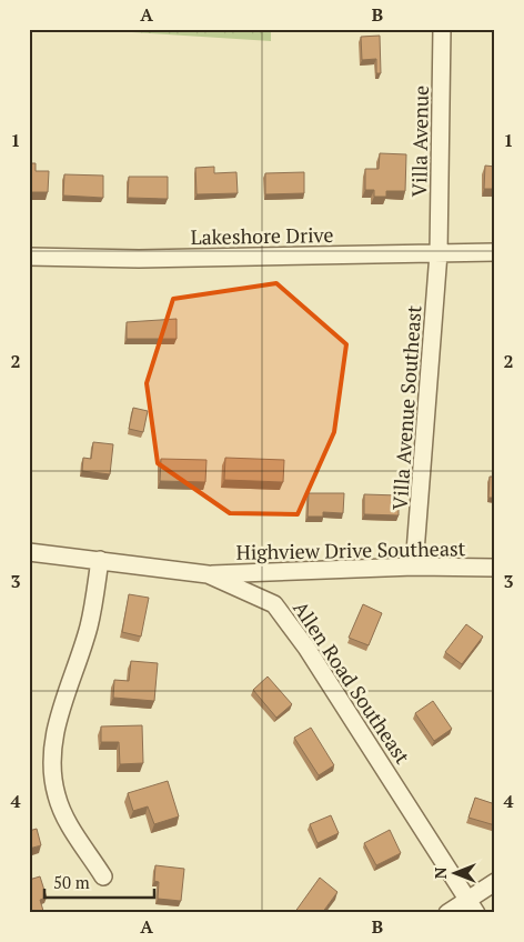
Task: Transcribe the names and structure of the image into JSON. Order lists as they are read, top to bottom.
{
  "streets": {
    "street": [
      "Villa Avenue",
      "Lakeshore Drive",
      "Villa Avenue Southeast",
      "Highview Drive Southeast",
      "Allen Road Southeast"
    ]
  },
  "crossings": [
    ["Villa Avenue", "Lakeshore Drive"],
    ["Villa Avenue", "Villa Avenue Southeast"],
    ["Lakeshore Drive", "Villa Avenue Southeast"],
    ["Villa Avenue Southeast", "Highview Drive Southeast"],
    ["Highview Drive Southeast", "Allen Road Southeast"]
  ],
  "scale_bar": "50 m",
  "north": "left",
  "grid": {
    "columns": ["A", "B"],
    "rows": [
      "1",
      "2",
      "3",
      "4"
    ]
  }
}
